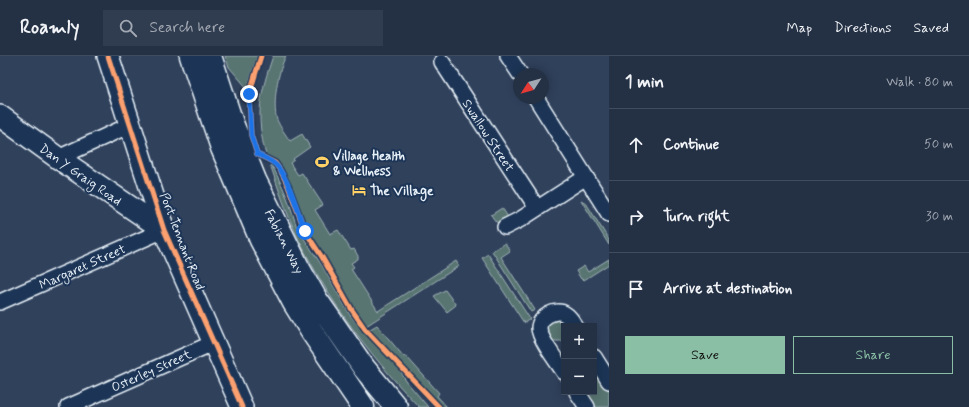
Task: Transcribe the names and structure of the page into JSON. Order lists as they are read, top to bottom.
{
  "streets": {
    "highway": ["Fabian Way"],
    "street": [
      "Swallow Street",
      "Dan Y Graig Road",
      "Port Tennant Road",
      "Margaret Street",
      "Osterley Street"
    ]
  },
  "crossings": [
    ["Dan Y Graig Road", "Port Tennant Road"],
    ["Dan Y Graig Road", "Margaret Street"],
    ["Port Tennant Road", "Margaret Street"],
    ["Port Tennant Road", "Osterley Street"]
  ],
  "places": {
    "sports": ["Village Health & Wellness"],
    "hotel": ["The Village"]
  },
  "north": "bottom left",
  "page": {
    "header": "Roamly",
    "search": "Search here",
    "nav": ["Map", "Directions", "Saved"],
    "heading": ["1 min", "Walk · 80 m"],
    "list": [
      ["Continue", "50 m"],
      ["Turn right", "30 m"],
      "Arrive at destination"
    ],
    "map_buttons": ["+", "−"],
    "buttons": ["Save", "Share"]
  }
}
